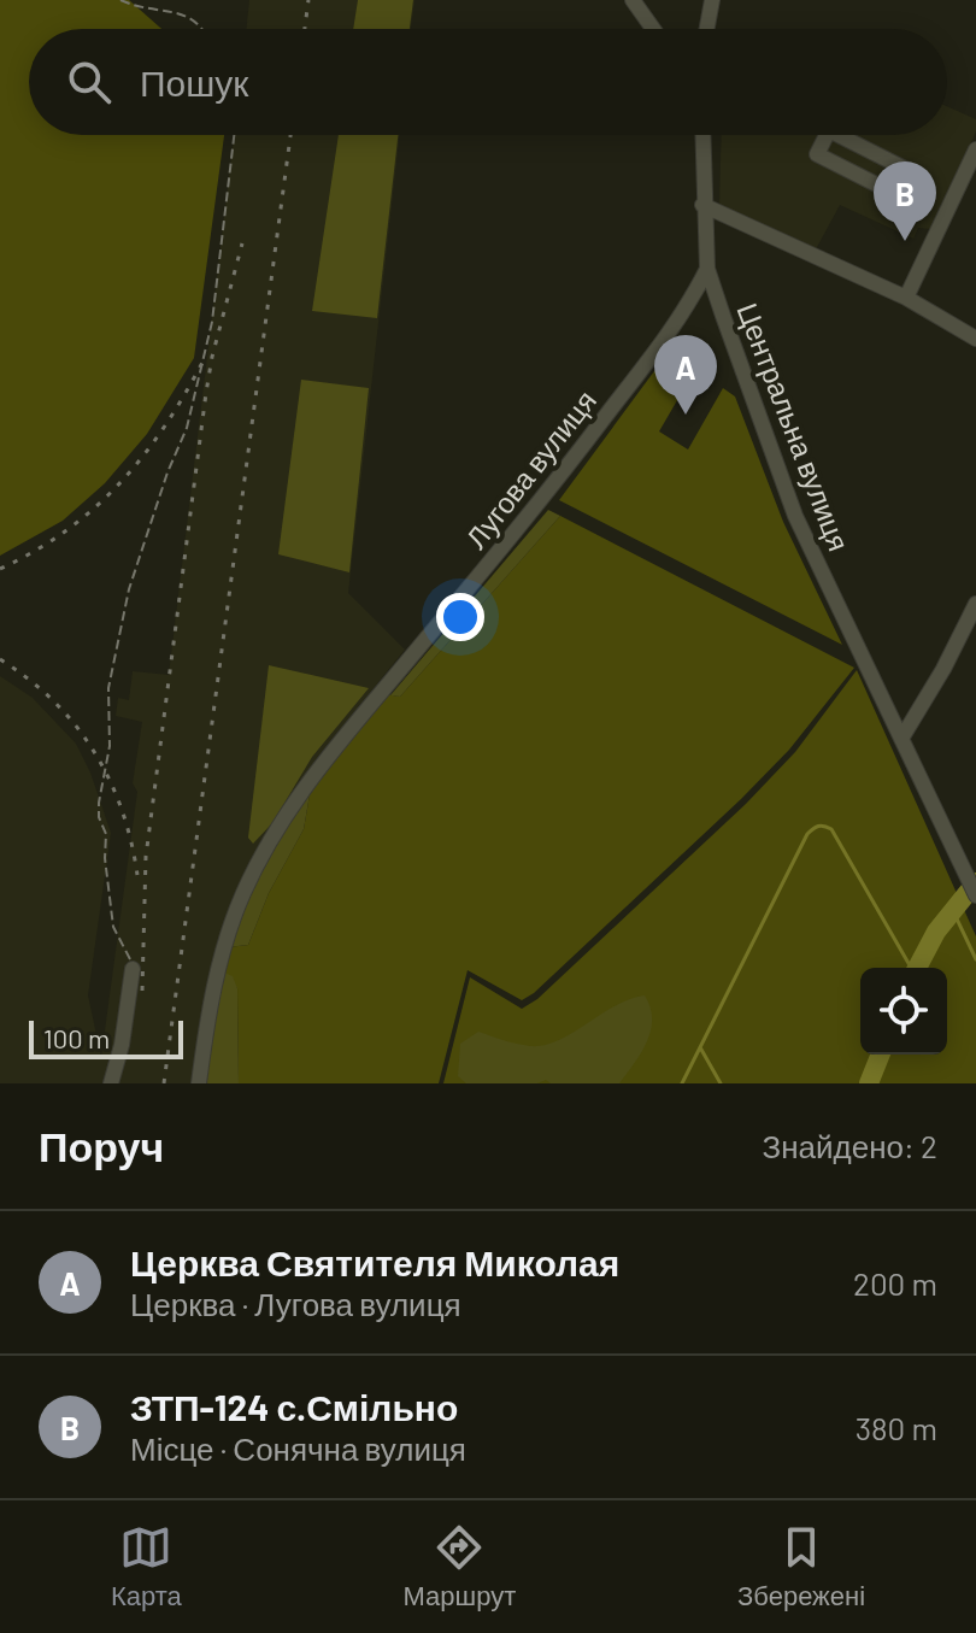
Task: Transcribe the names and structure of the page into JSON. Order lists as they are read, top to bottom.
{
  "streets": {
    "street": ["Центральна вулиця", "Лугова вулиця"]
  },
  "crossings": [
    ["Центральна вулиця", "Лугова вулиця"]
  ],
  "scale_bar": "100 m",
  "page": {
    "search": "Пошук",
    "pins": ["B", "A"],
    "scale": "100 m",
    "heading": ["Поруч", "Знайдено: 2"],
    "list": [
      {
        "mark": "A",
        "name": "Церква Святителя Миколая",
        "note": "Церква · Лугова вулиця",
        "value": "200 m"
      },
      {
        "mark": "B",
        "name": "ЗТП-124 с.Смільно",
        "note": "Місце · Сонячна вулиця",
        "value": "380 m"
      }
    ],
    "nav": ["Карта", "Маршрут", "Збережені"]
  }
}
